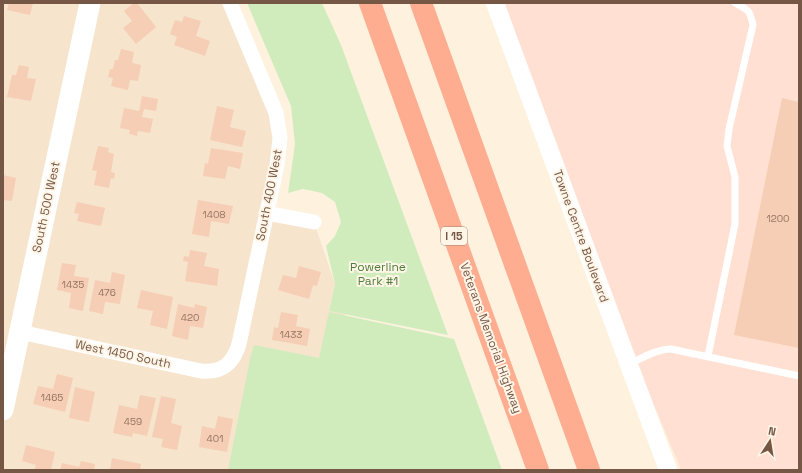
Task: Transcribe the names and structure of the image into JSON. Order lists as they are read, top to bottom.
{
  "streets": {
    "highway": ["I 15", "Veterans Memorial Highway"],
    "main road": ["South 500 West"],
    "street": ["South 400 West", "Towne Centre Boulevard", "West 1450 South"]
  },
  "crossings": [
    ["South 400 West", "West 1450 South"],
    ["South 500 West", "West 1450 South"]
  ],
  "parks": ["Powerline Park #1"],
  "house_numbers": [
    "1408",
    "1200",
    "1435",
    "476",
    "420",
    "1433",
    "1465",
    "459",
    "401"
  ],
  "north": "top"
}
